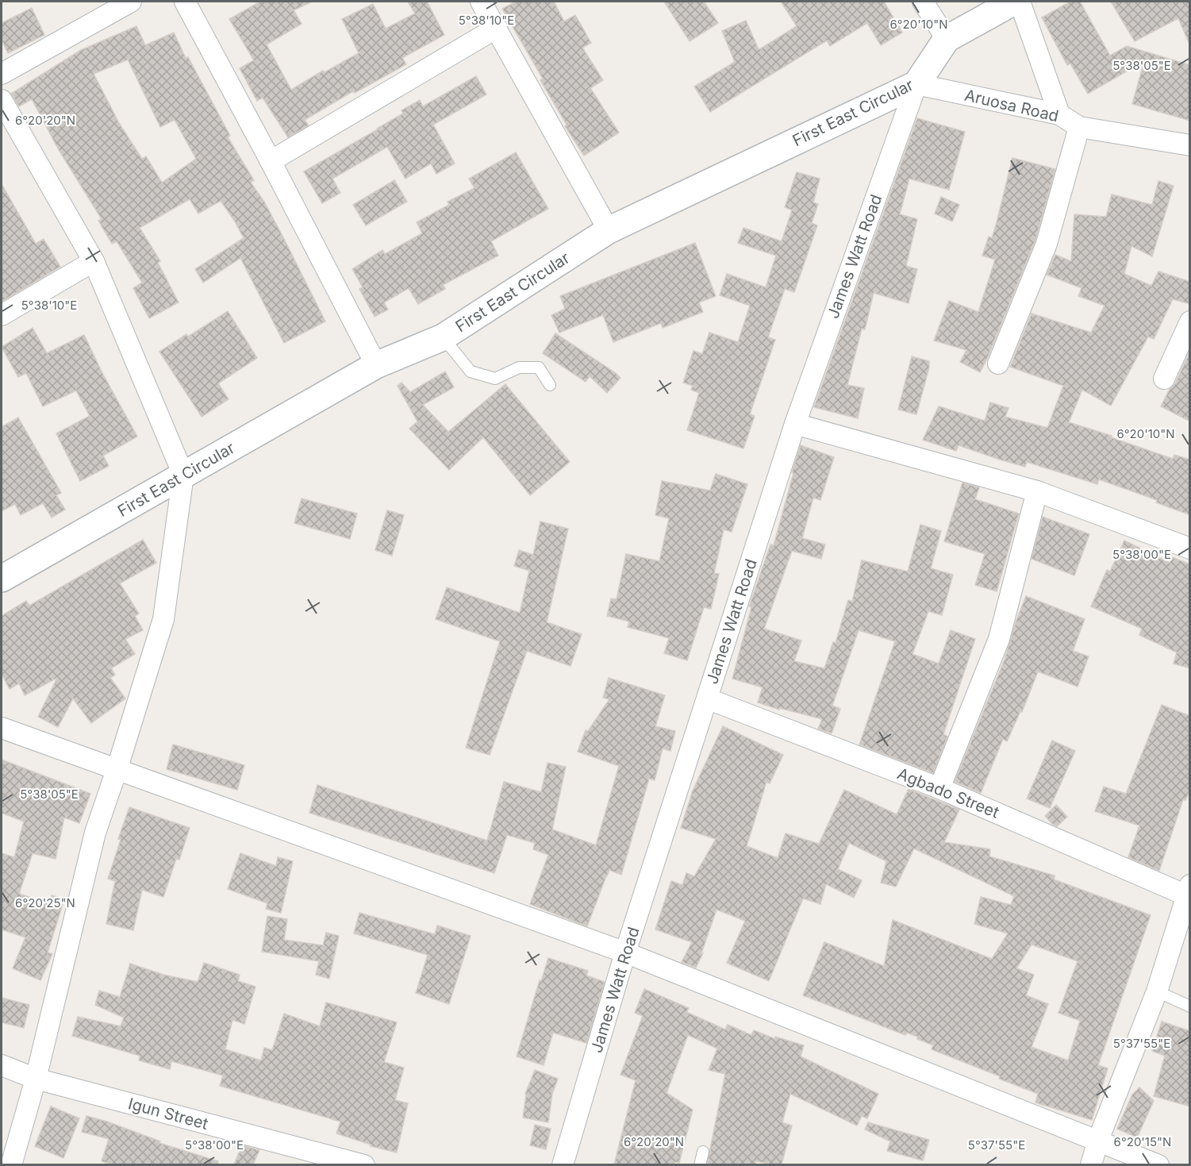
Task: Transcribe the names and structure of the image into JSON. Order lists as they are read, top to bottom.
{
  "streets": {
    "street": [
      "Aruosa Road",
      "First East Circular",
      "James Watt Road",
      "Agbado Street",
      "Igun Street"
    ]
  },
  "crossings": [
    ["Aruosa Road", "First East Circular"],
    ["Aruosa Road", "James Watt Road"],
    ["First East Circular", "James Watt Road"],
    ["James Watt Road", "Agbado Street"]
  ],
  "coordinates": [
    "5°38'10\"E",
    "6°20'10\"N",
    "5°38'05\"E",
    "6°20'20\"N",
    "5°38'00\"E",
    "6°20'25\"N",
    "5°37'55\"E",
    "6°20'15\"N"
  ]
}
